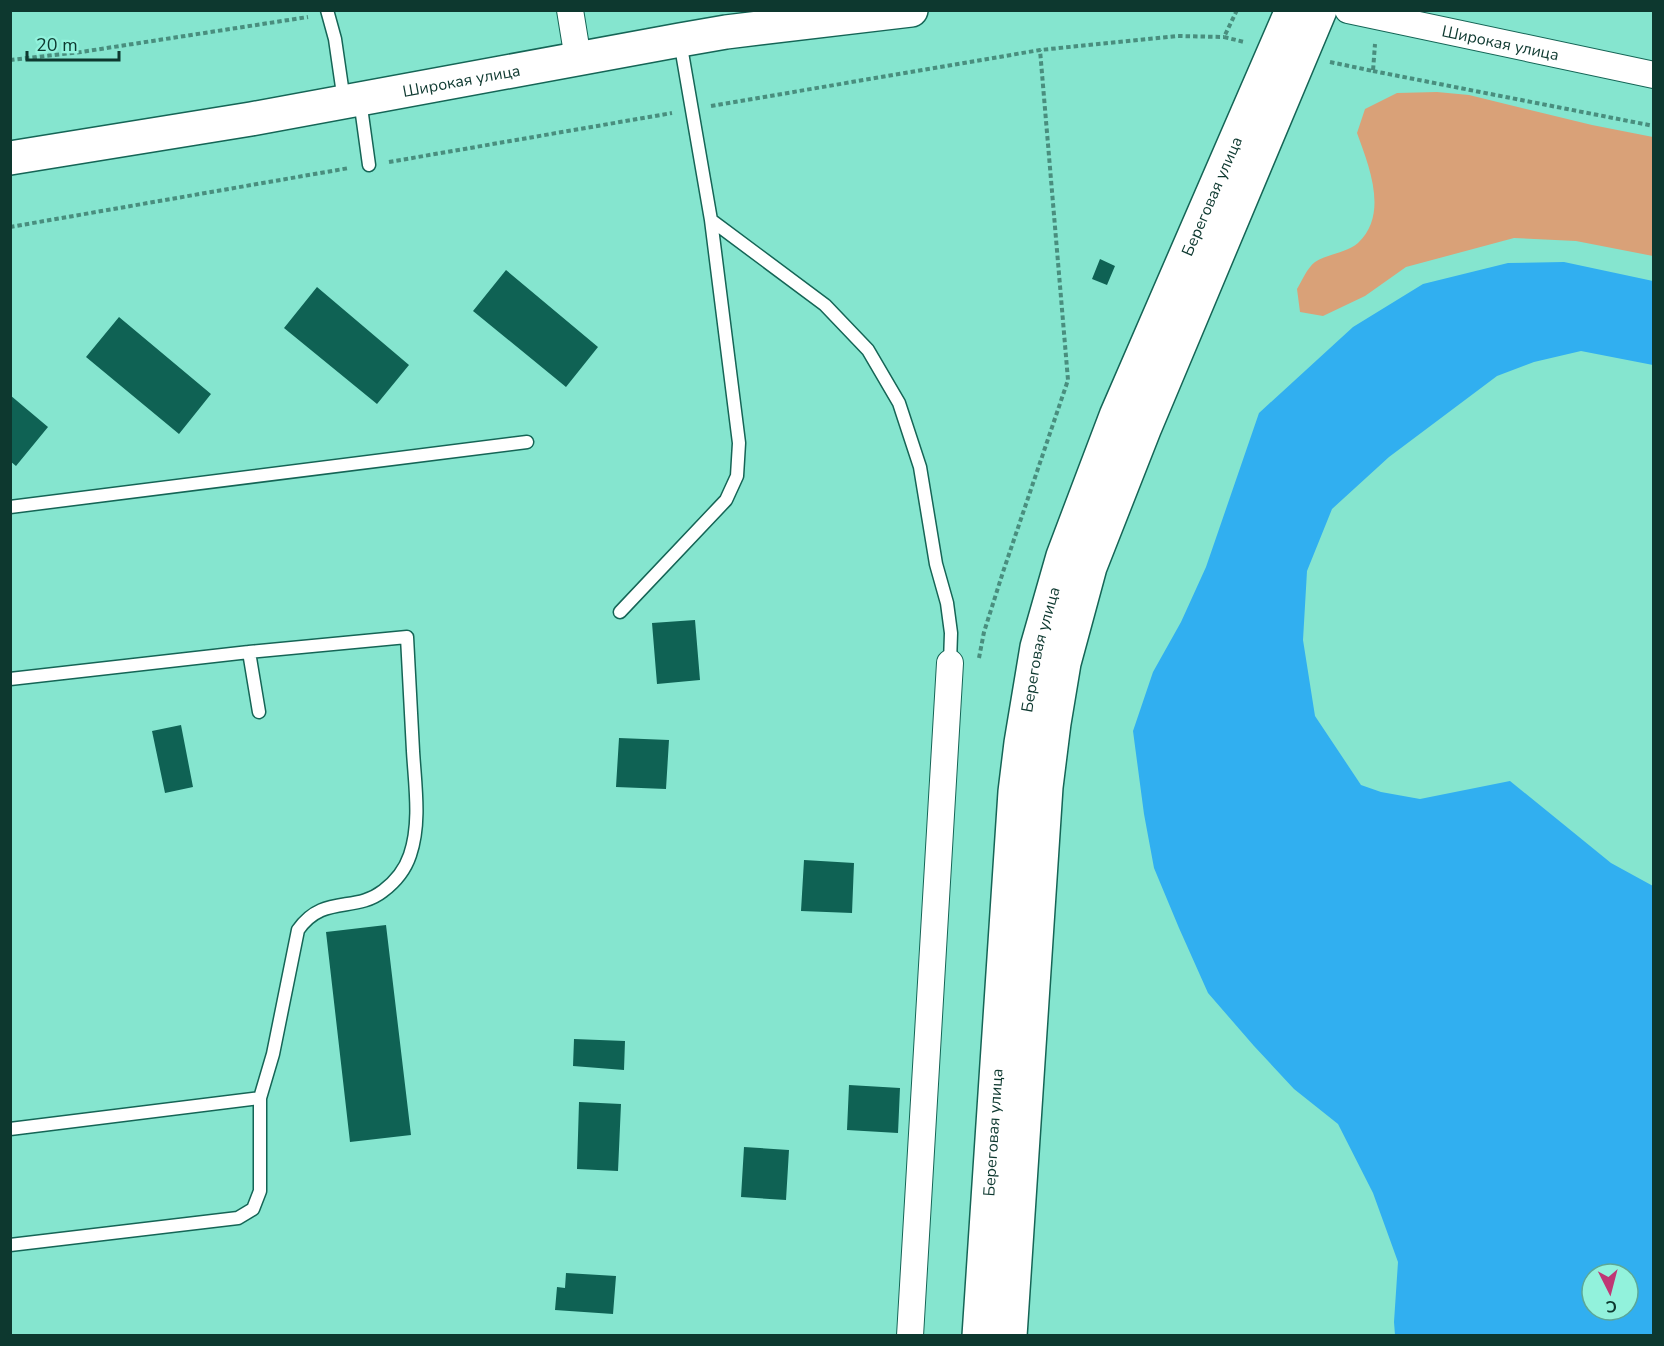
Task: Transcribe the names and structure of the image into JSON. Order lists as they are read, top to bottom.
{
  "streets": {
    "main road": ["Широкая улица", "Береговая улица"]
  },
  "scale_bar": "20 m",
  "north": "bottom"
}
